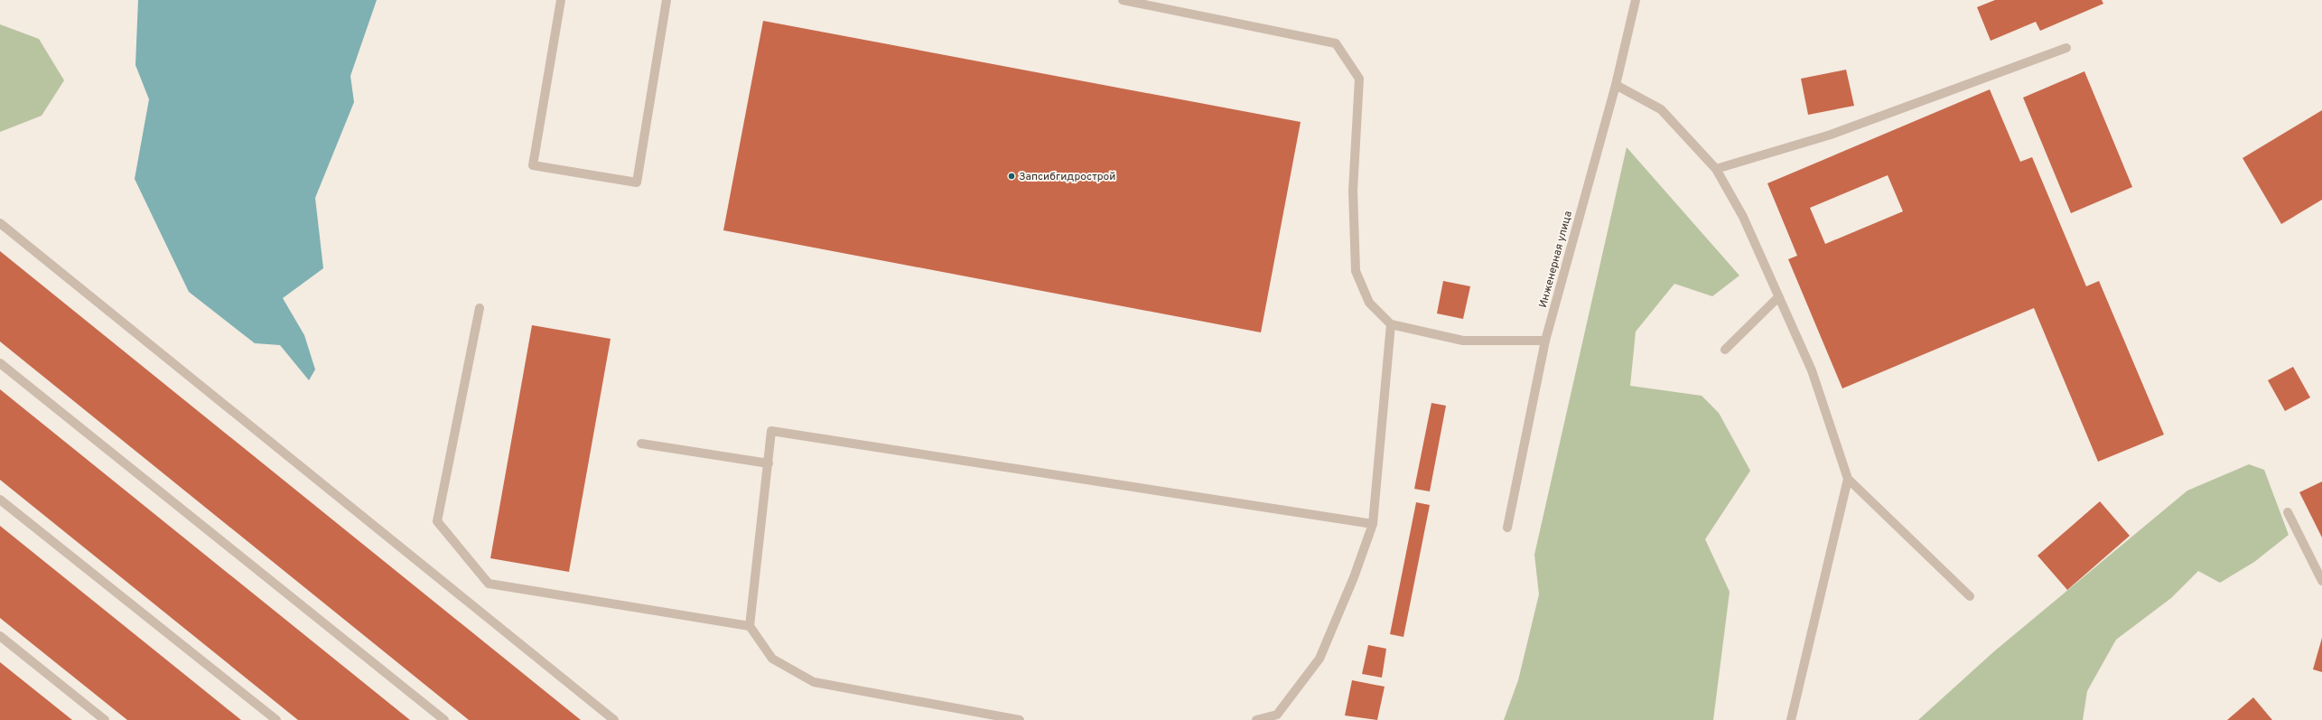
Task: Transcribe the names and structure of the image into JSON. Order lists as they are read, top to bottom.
{
  "streets": {
    "street": ["Инженерная улица"]
  },
  "places": ["Запсибгидрострой"]
}
